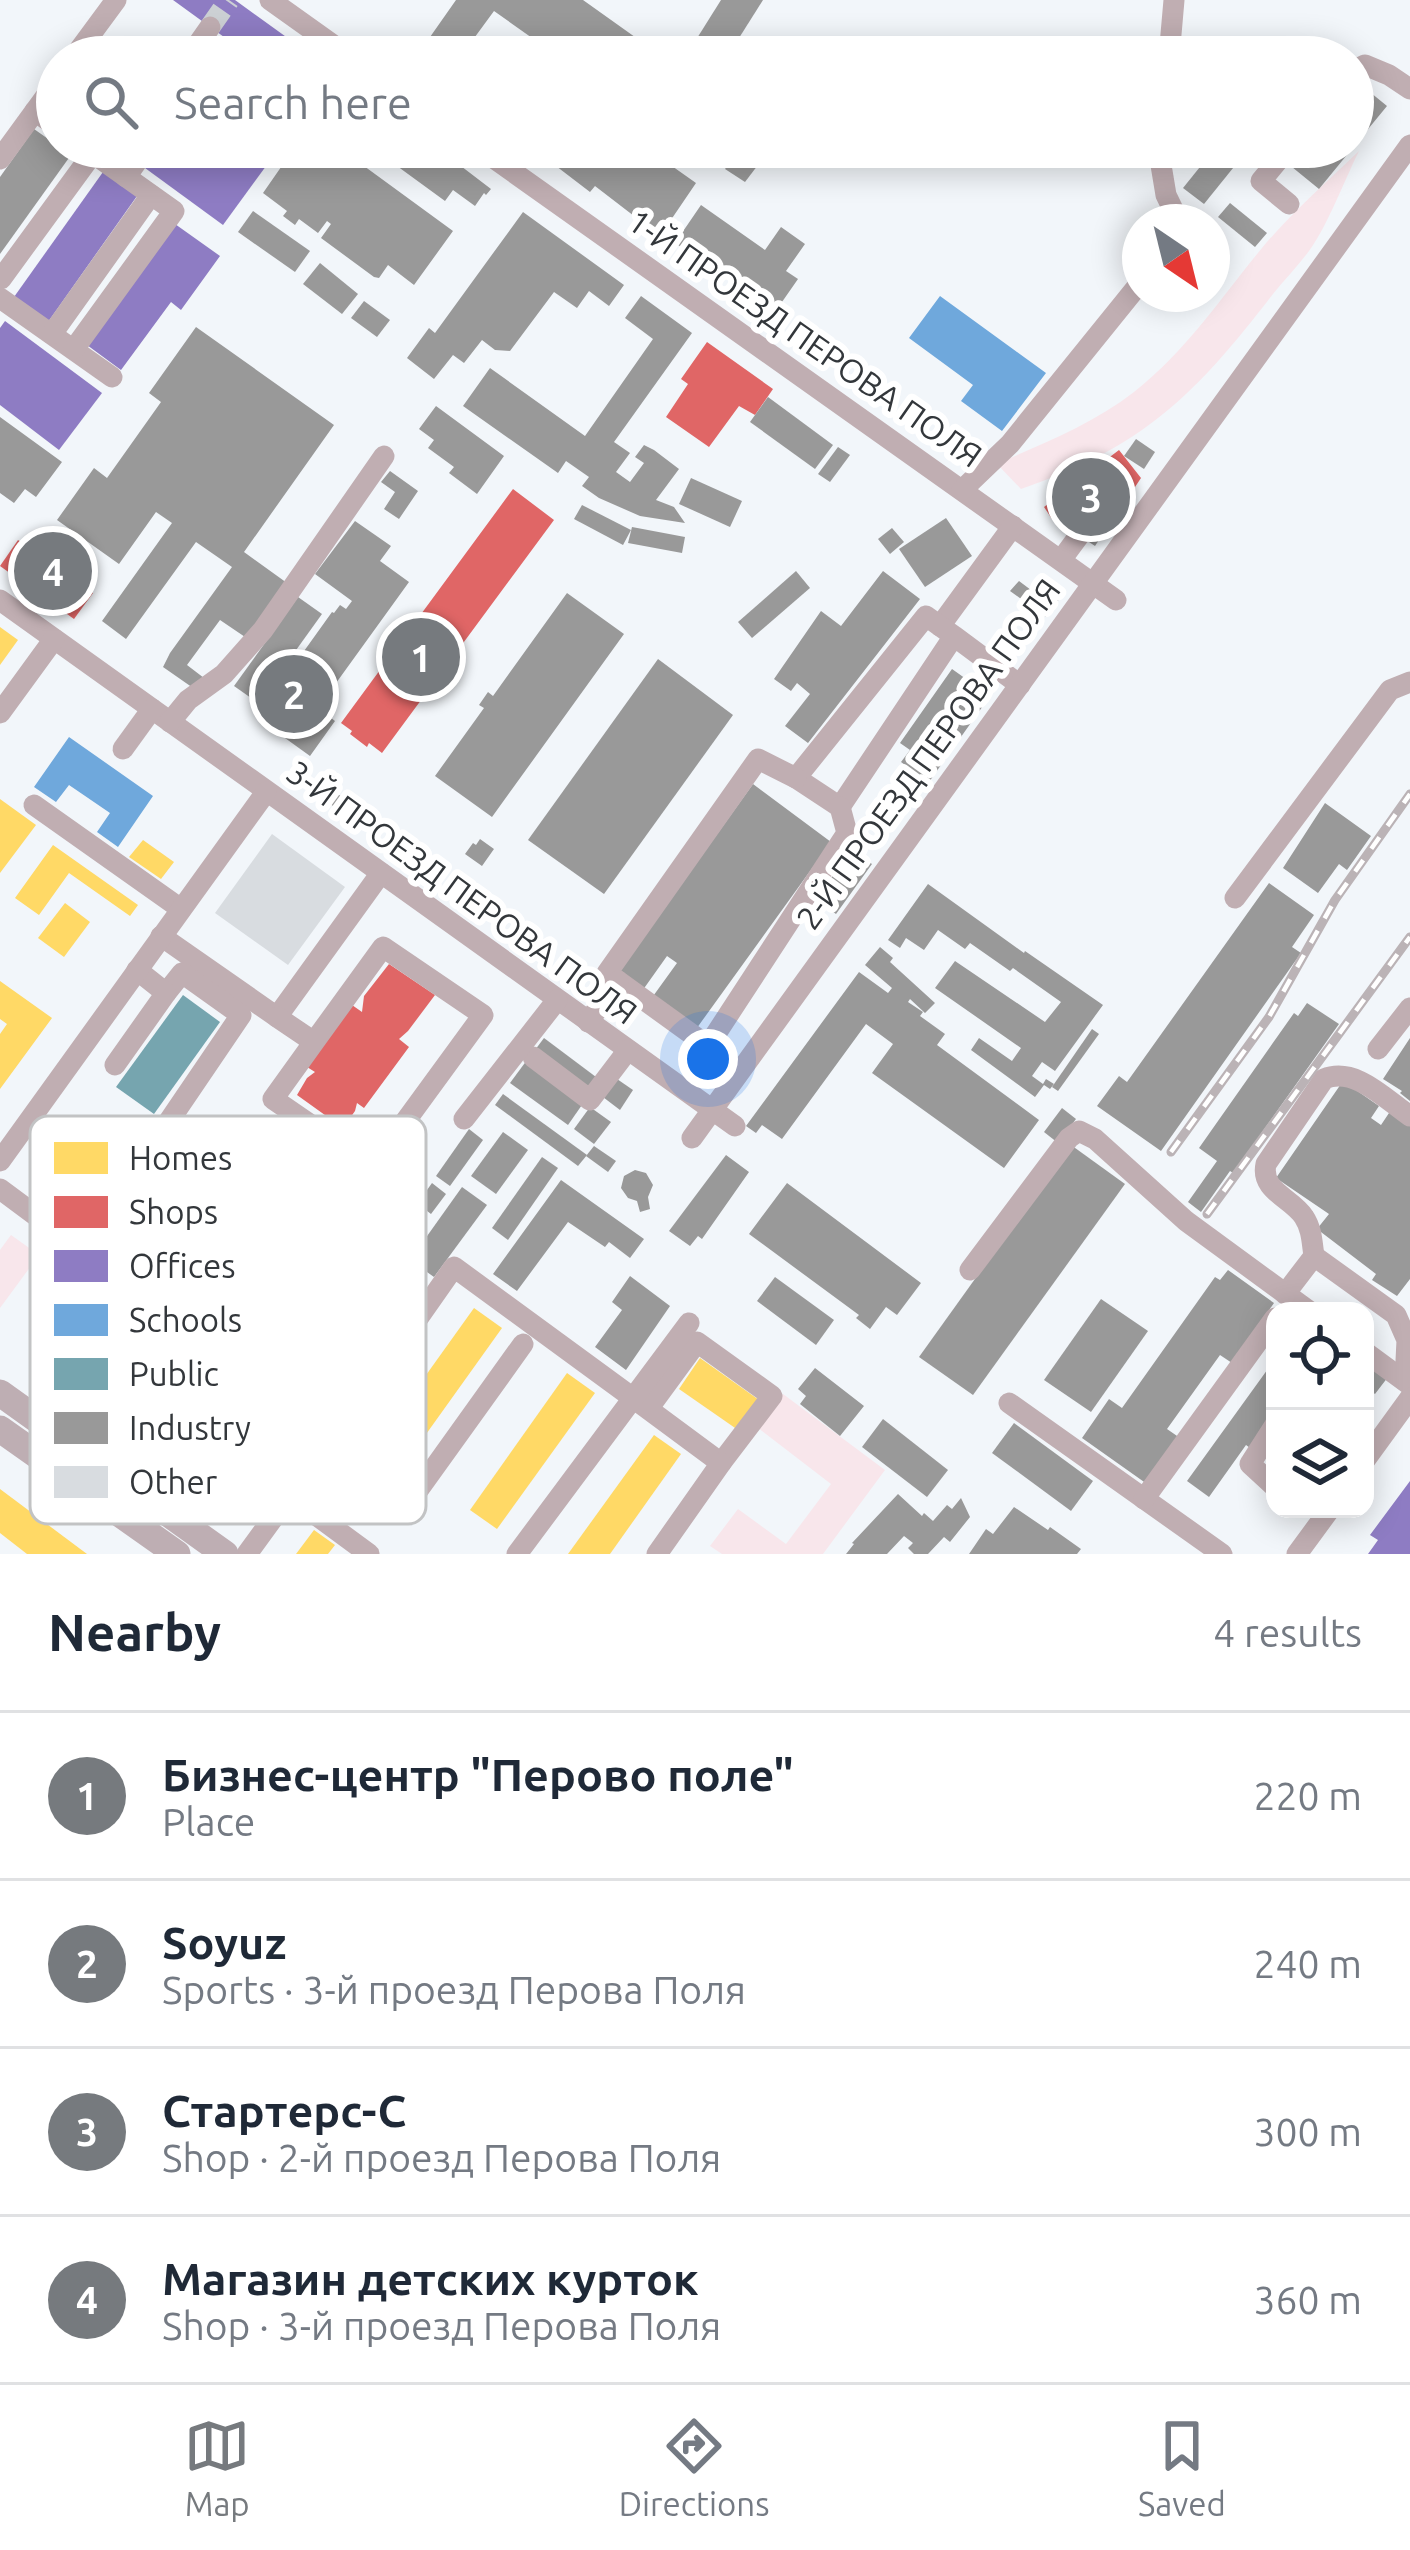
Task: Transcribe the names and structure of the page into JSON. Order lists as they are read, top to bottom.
{
  "streets": {
    "street": ["1-Й ПРОЕЗД ПЕРОВА ПОЛЯ", "2-Й ПРОЕЗД ПЕРОВА ПОЛЯ", "3-Й ПРОЕЗД ПЕРОВА ПОЛЯ"]
  },
  "crossings": [
    ["1-Й ПРОЕЗД ПЕРОВА ПОЛЯ", "2-Й ПРОЕЗД ПЕРОВА ПОЛЯ"],
    ["2-Й ПРОЕЗД ПЕРОВА ПОЛЯ", "3-Й ПРОЕЗД ПЕРОВА ПОЛЯ"]
  ],
  "legend": [
    "Homes",
    "Shops",
    "Offices",
    "Schools",
    "Public",
    "Industry",
    "Other"
  ],
  "north": "bottom right",
  "page": {
    "search": "Search here",
    "pins": [
      "3",
      "4",
      "1",
      "2"
    ],
    "heading": ["Nearby", "4 results"],
    "list": [
      {
        "mark": "1",
        "name": "Бизнес-центр \"Перово поле\"",
        "note": "Place",
        "value": "220 m"
      },
      {
        "mark": "2",
        "name": "Soyuz",
        "note": "Sports · 3-й проезд Перова Поля",
        "value": "240 m"
      },
      {
        "mark": "3",
        "name": "Стартерс-С",
        "note": "Shop · 2-й проезд Перова Поля",
        "value": "300 m"
      },
      {
        "mark": "4",
        "name": "Магазин детских курток",
        "note": "Shop · 3-й проезд Перова Поля",
        "value": "360 m"
      }
    ],
    "nav": ["Map", "Directions", "Saved"]
  }
}
